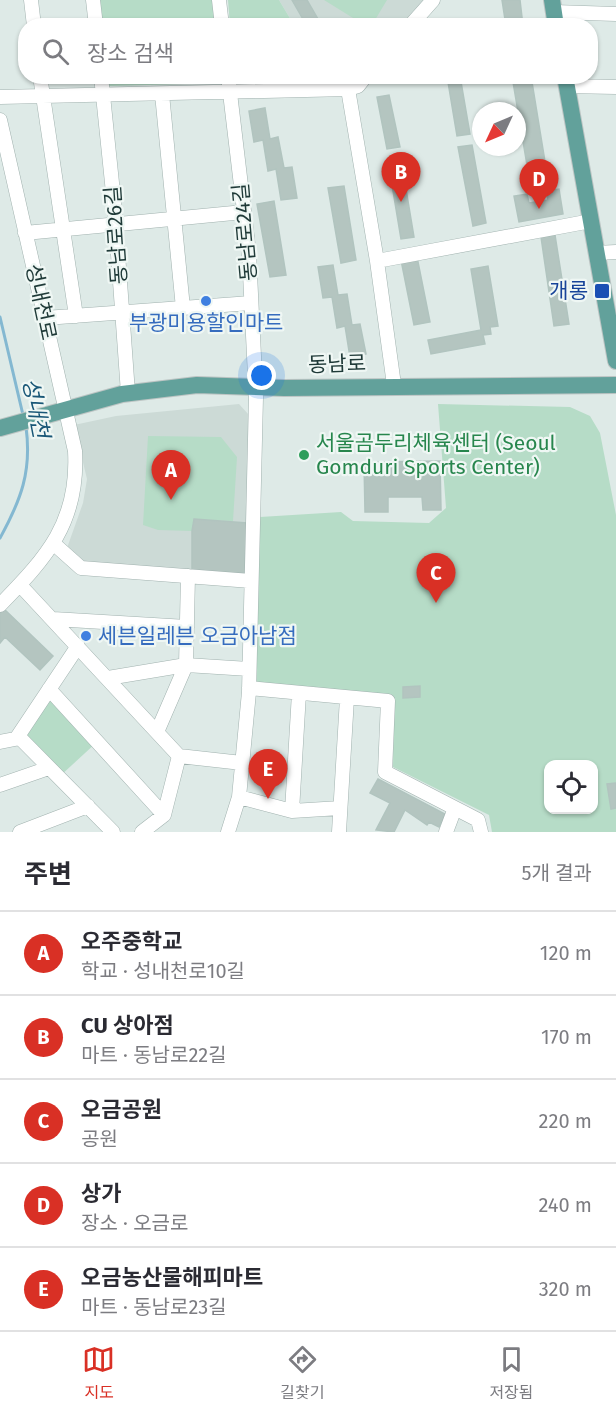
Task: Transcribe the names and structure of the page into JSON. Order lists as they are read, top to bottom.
{
  "streets": {
    "main road": ["동남로"],
    "street": ["동남로24길", "동남로26길", "성내천로"]
  },
  "crossings": [
    ["동남로24길", "동남로"],
    ["동남로26길", "동남로"],
    ["성내천로", "동남로"]
  ],
  "water": ["성내천"],
  "places": {
    "transit": ["개롱"],
    "other": ["부광미용할인마트", "서울곰두리체육센터 (Seoul Gomduri Sports Center)", "세븐일레븐 오금아남점"]
  },
  "north": "bottom left",
  "page": {
    "search": "장소 검색",
    "pins": [
      "B",
      "D",
      "A",
      "C",
      "E"
    ],
    "heading": ["주변", "5개 결과"],
    "list": [
      {
        "mark": "A",
        "name": "오주중학교",
        "note": "학교 · 성내천로10길",
        "value": "120 m"
      },
      {
        "mark": "B",
        "name": "CU 상아점",
        "note": "마트 · 동남로22길",
        "value": "170 m"
      },
      {
        "mark": "C",
        "name": "오금공원",
        "note": "공원",
        "value": "220 m"
      },
      {
        "mark": "D",
        "name": "상가",
        "note": "장소 · 오금로",
        "value": "240 m"
      },
      {
        "mark": "E",
        "name": "오금농산물해피마트",
        "note": "마트 · 동남로23길",
        "value": "320 m"
      }
    ],
    "nav": ["지도", "길찾기", "저장됨"]
  }
}
